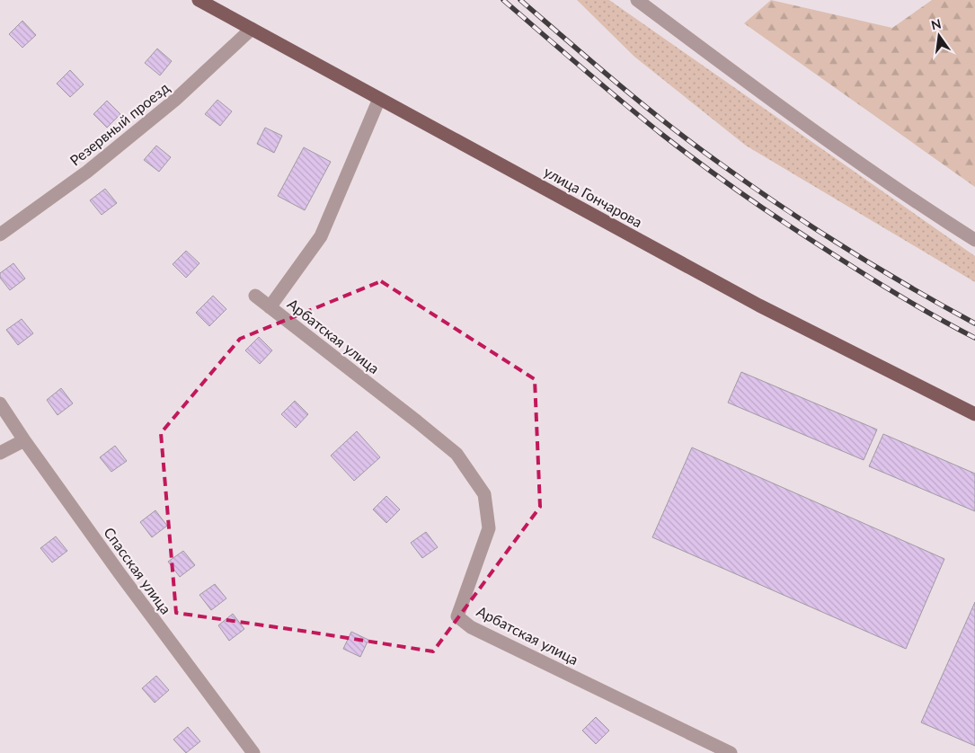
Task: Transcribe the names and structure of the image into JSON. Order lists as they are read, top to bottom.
{
  "streets": {
    "main road": ["улица Гончарова"],
    "street": ["Резервный проезд", "Арбатская улица", "Спасская улица"]
  },
  "crossings": [
    ["Резервный проезд", "улица Гончарова"]
  ],
  "north": "top"
}
